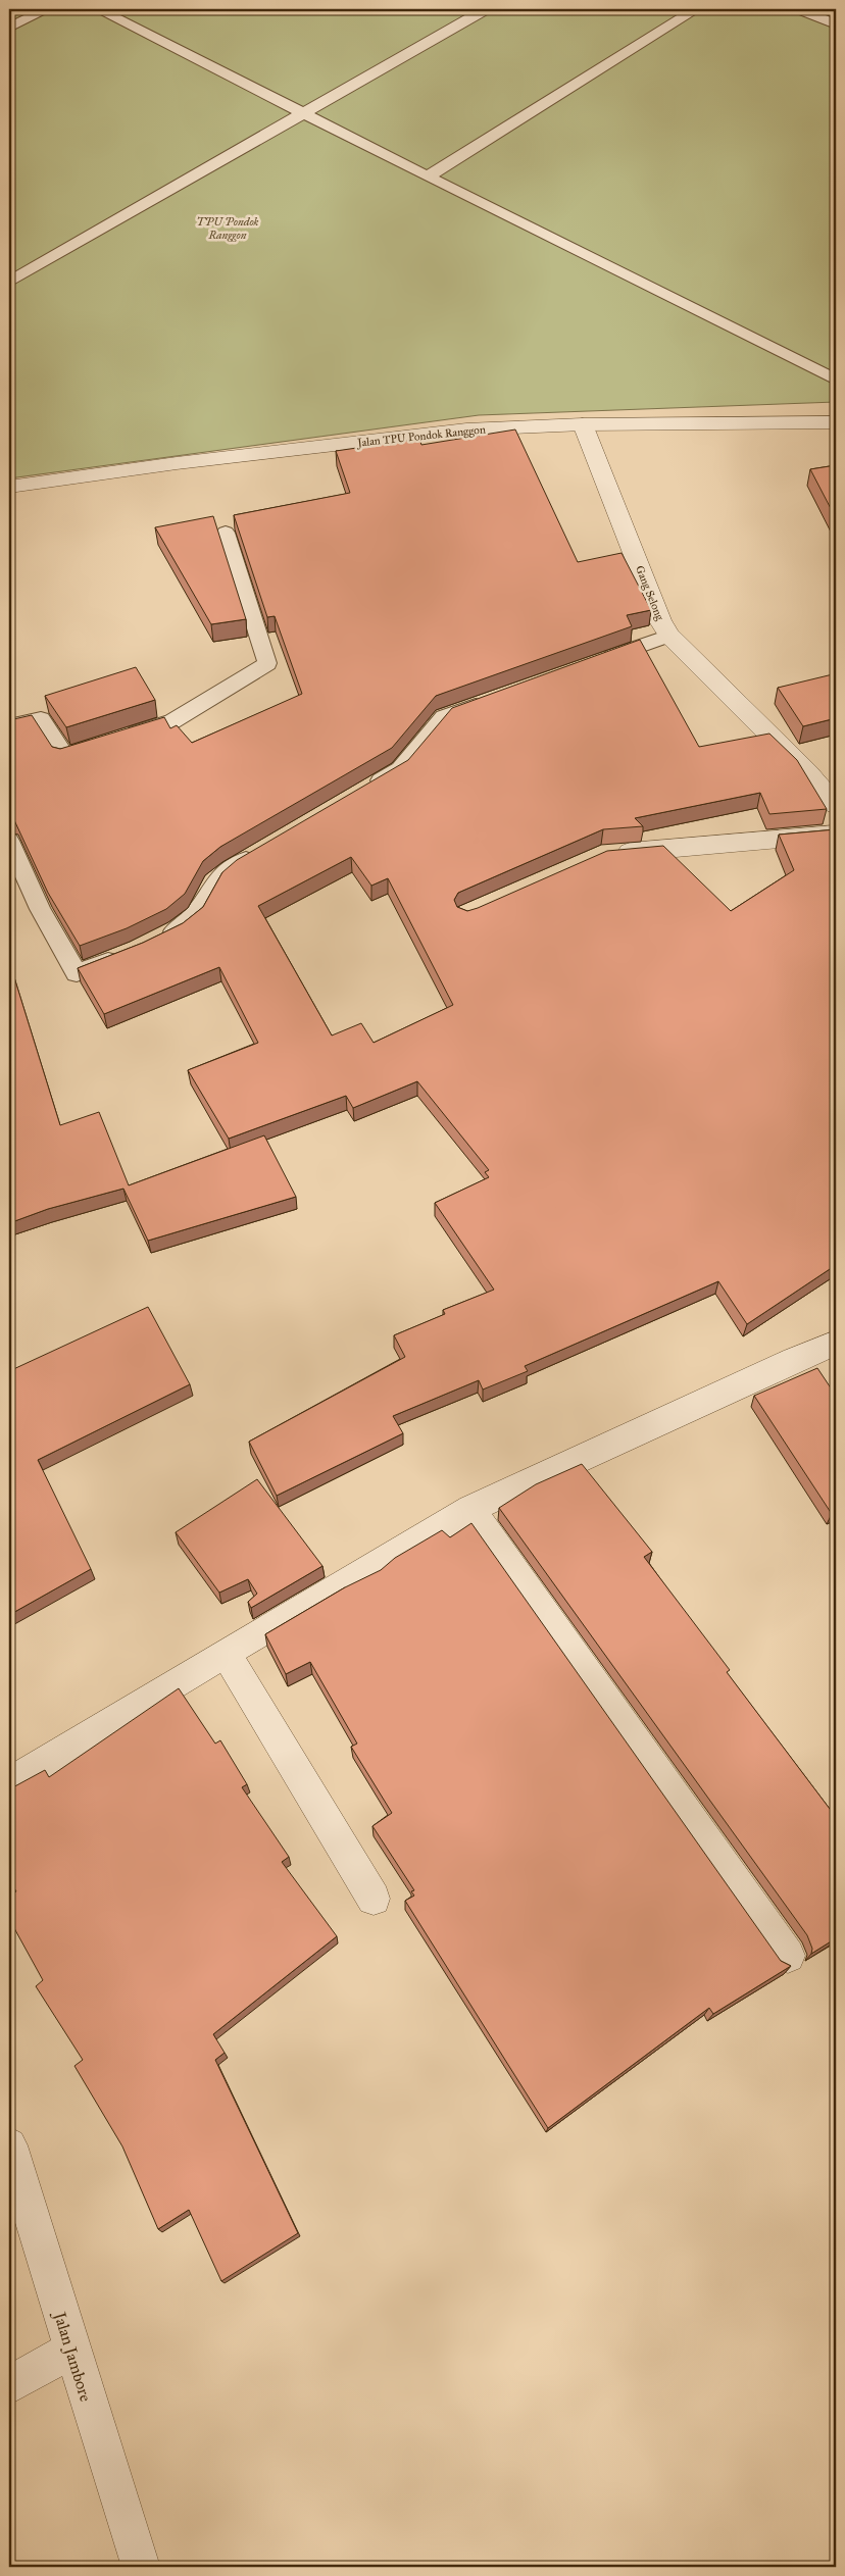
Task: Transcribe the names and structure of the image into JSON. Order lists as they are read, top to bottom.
{
  "streets": {
    "street": ["Jalan TPU Pondok Ranggon", "Gang Selong", "Jalan Jambore"]
  },
  "crossings": [
    ["Jalan TPU Pondok Ranggon", "Gang Selong"]
  ],
  "parks": ["TPU Pondok Ranggon"]
}
